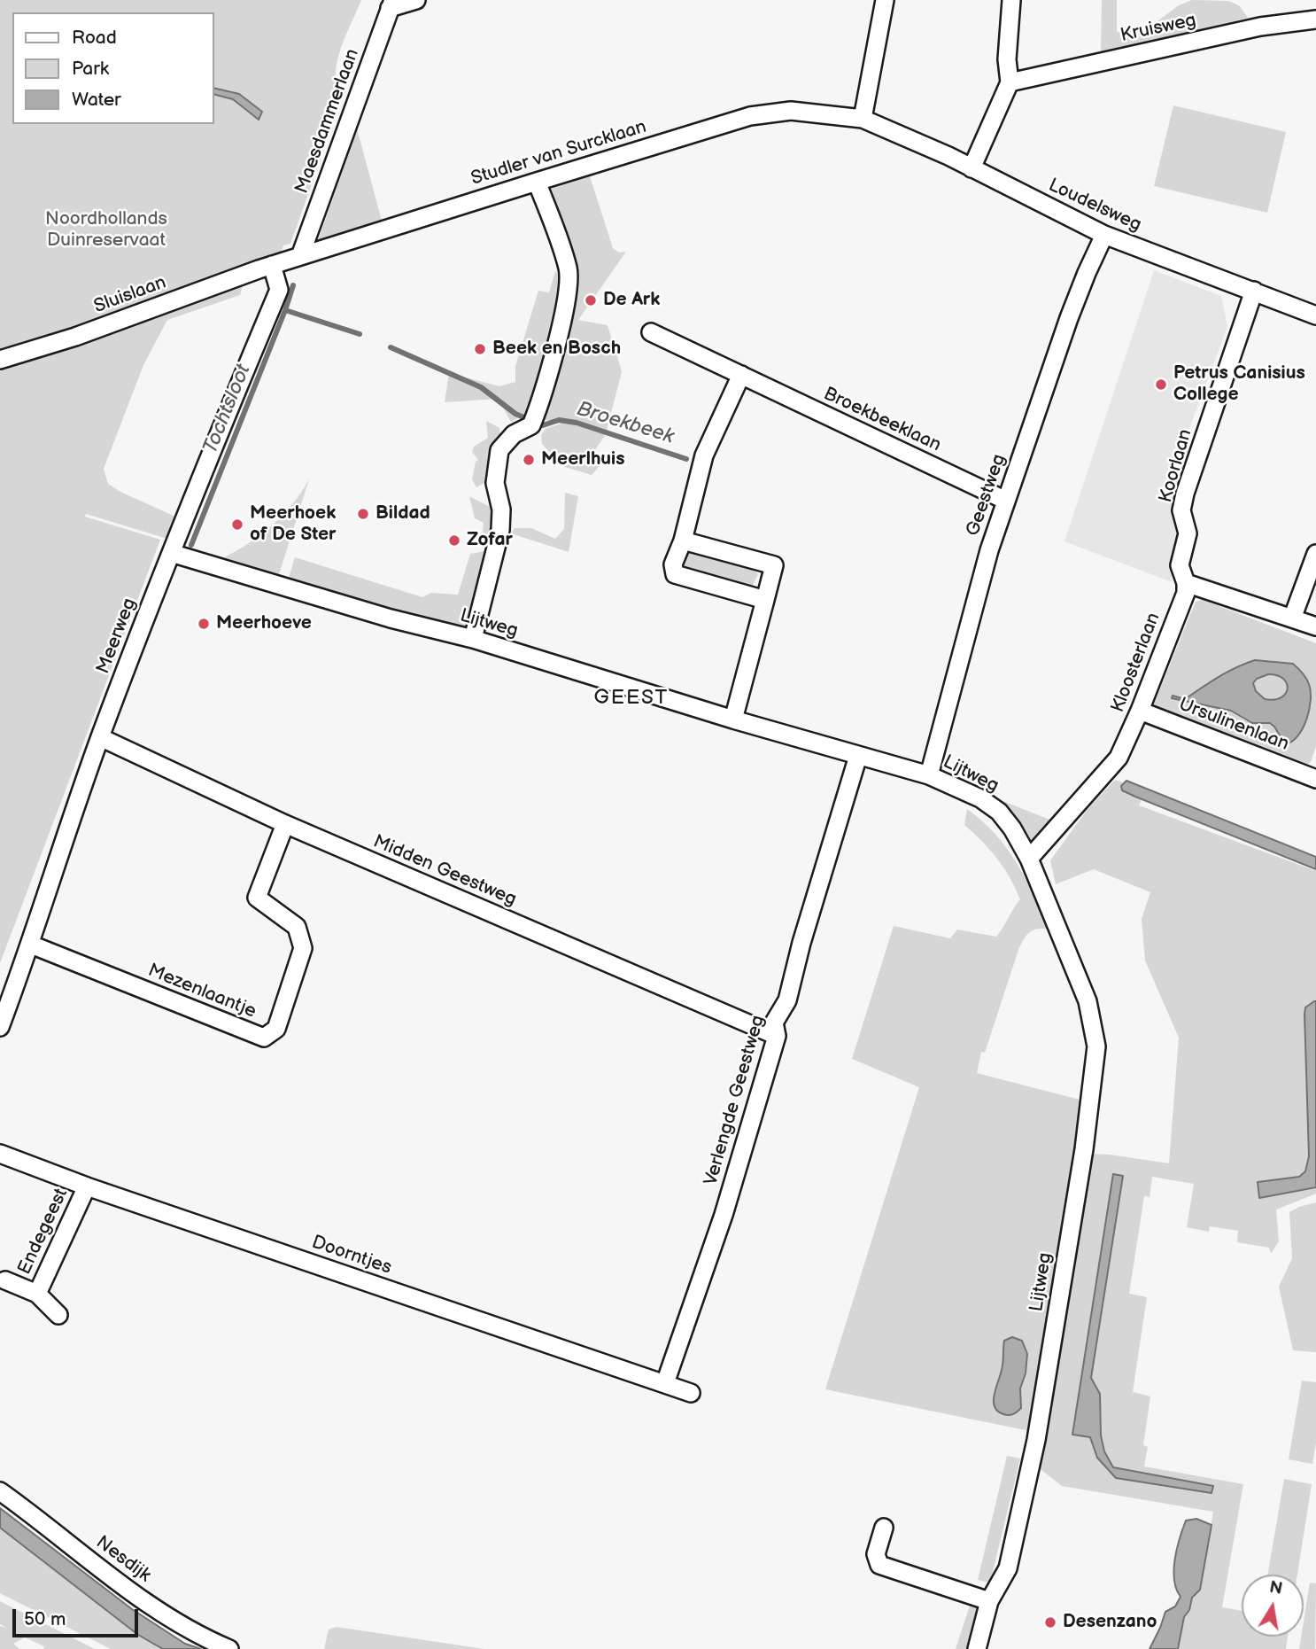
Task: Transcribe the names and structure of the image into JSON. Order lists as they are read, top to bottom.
{
  "streets": {
    "street": [
      "Kruisweg",
      "Maesdammerlaan",
      "Studler van Surcklaan",
      "Loudelsweg",
      "Sluislaan",
      "Broekbeeklaan",
      "Koorlaan",
      "Geestweg",
      "Lijtweg",
      "Meerweg",
      "Kloosterlaan",
      "Ursulinenlaan",
      "Midden Geestweg",
      "Mezenlaantje",
      "Verlengde Geestweg",
      "Endegeest",
      "Doorntjes",
      "Nesdijk"
    ]
  },
  "crossings": [
    ["Maesdammerlaan", "Studler van Surcklaan"],
    ["Studler van Surcklaan", "Loudelsweg"],
    ["Studler van Surcklaan", "Sluislaan"],
    ["Studler van Surcklaan", "Meerweg"],
    ["Loudelsweg", "Koorlaan"],
    ["Loudelsweg", "Geestweg"],
    ["Sluislaan", "Meerweg"],
    ["Broekbeeklaan", "Geestweg"],
    ["Koorlaan", "Kloosterlaan"],
    ["Geestweg", "Lijtweg"],
    ["Lijtweg", "Meerweg"],
    ["Lijtweg", "Kloosterlaan"],
    ["Lijtweg", "Verlengde Geestweg"],
    ["Meerweg", "Midden Geestweg"],
    ["Meerweg", "Mezenlaantje"],
    ["Kloosterlaan", "Ursulinenlaan"],
    ["Midden Geestweg", "Mezenlaantje"],
    ["Midden Geestweg", "Verlengde Geestweg"],
    ["Verlengde Geestweg", "Doorntjes"],
    ["Endegeest", "Doorntjes"]
  ],
  "districts": ["GEEST"],
  "water": ["Tochtsloot", "Broekbeek"],
  "parks": ["Noordhollands Duinreservaat"],
  "places": [
    "De Ark",
    "Beek en Bosch",
    "Petrus Canisius College",
    "Meerlhuis",
    "Bildad",
    "Meerhoek of De Ster",
    "Zofar",
    "Meerhoeve",
    "Desenzano"
  ],
  "legend": ["Road", "Park", "Water"],
  "scale_bar": "50 m",
  "north": "top"
}
